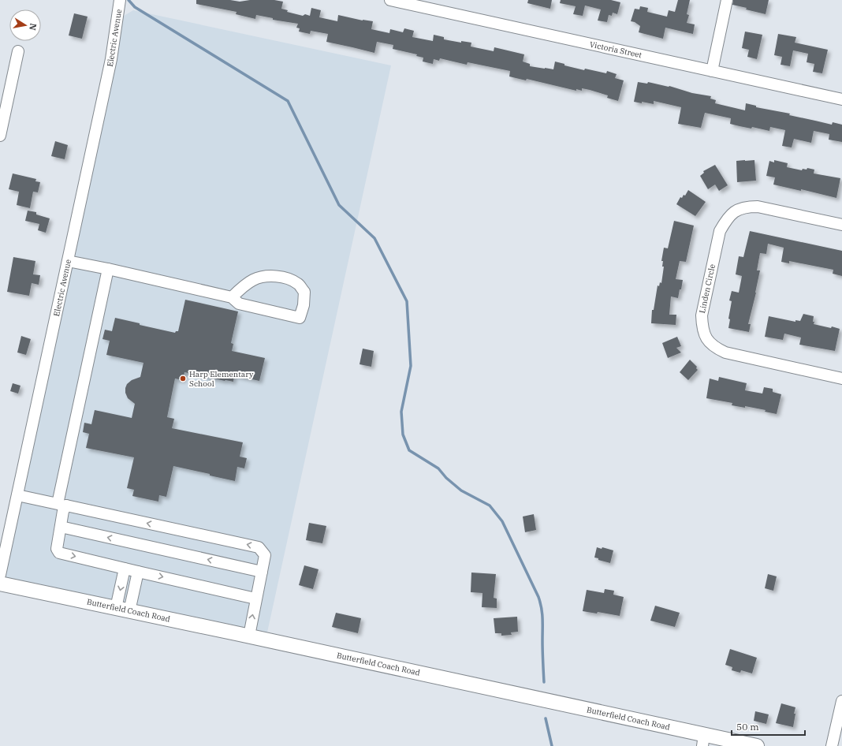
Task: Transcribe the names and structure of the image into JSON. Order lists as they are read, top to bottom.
{
  "streets": {
    "main road": ["Butterfield Coach Road"],
    "street": ["Electric Avenue", "Victoria Street", "Linden Circle"]
  },
  "places": ["Harp Elementary School"],
  "scale_bar": "50 m",
  "north": "right"
}
